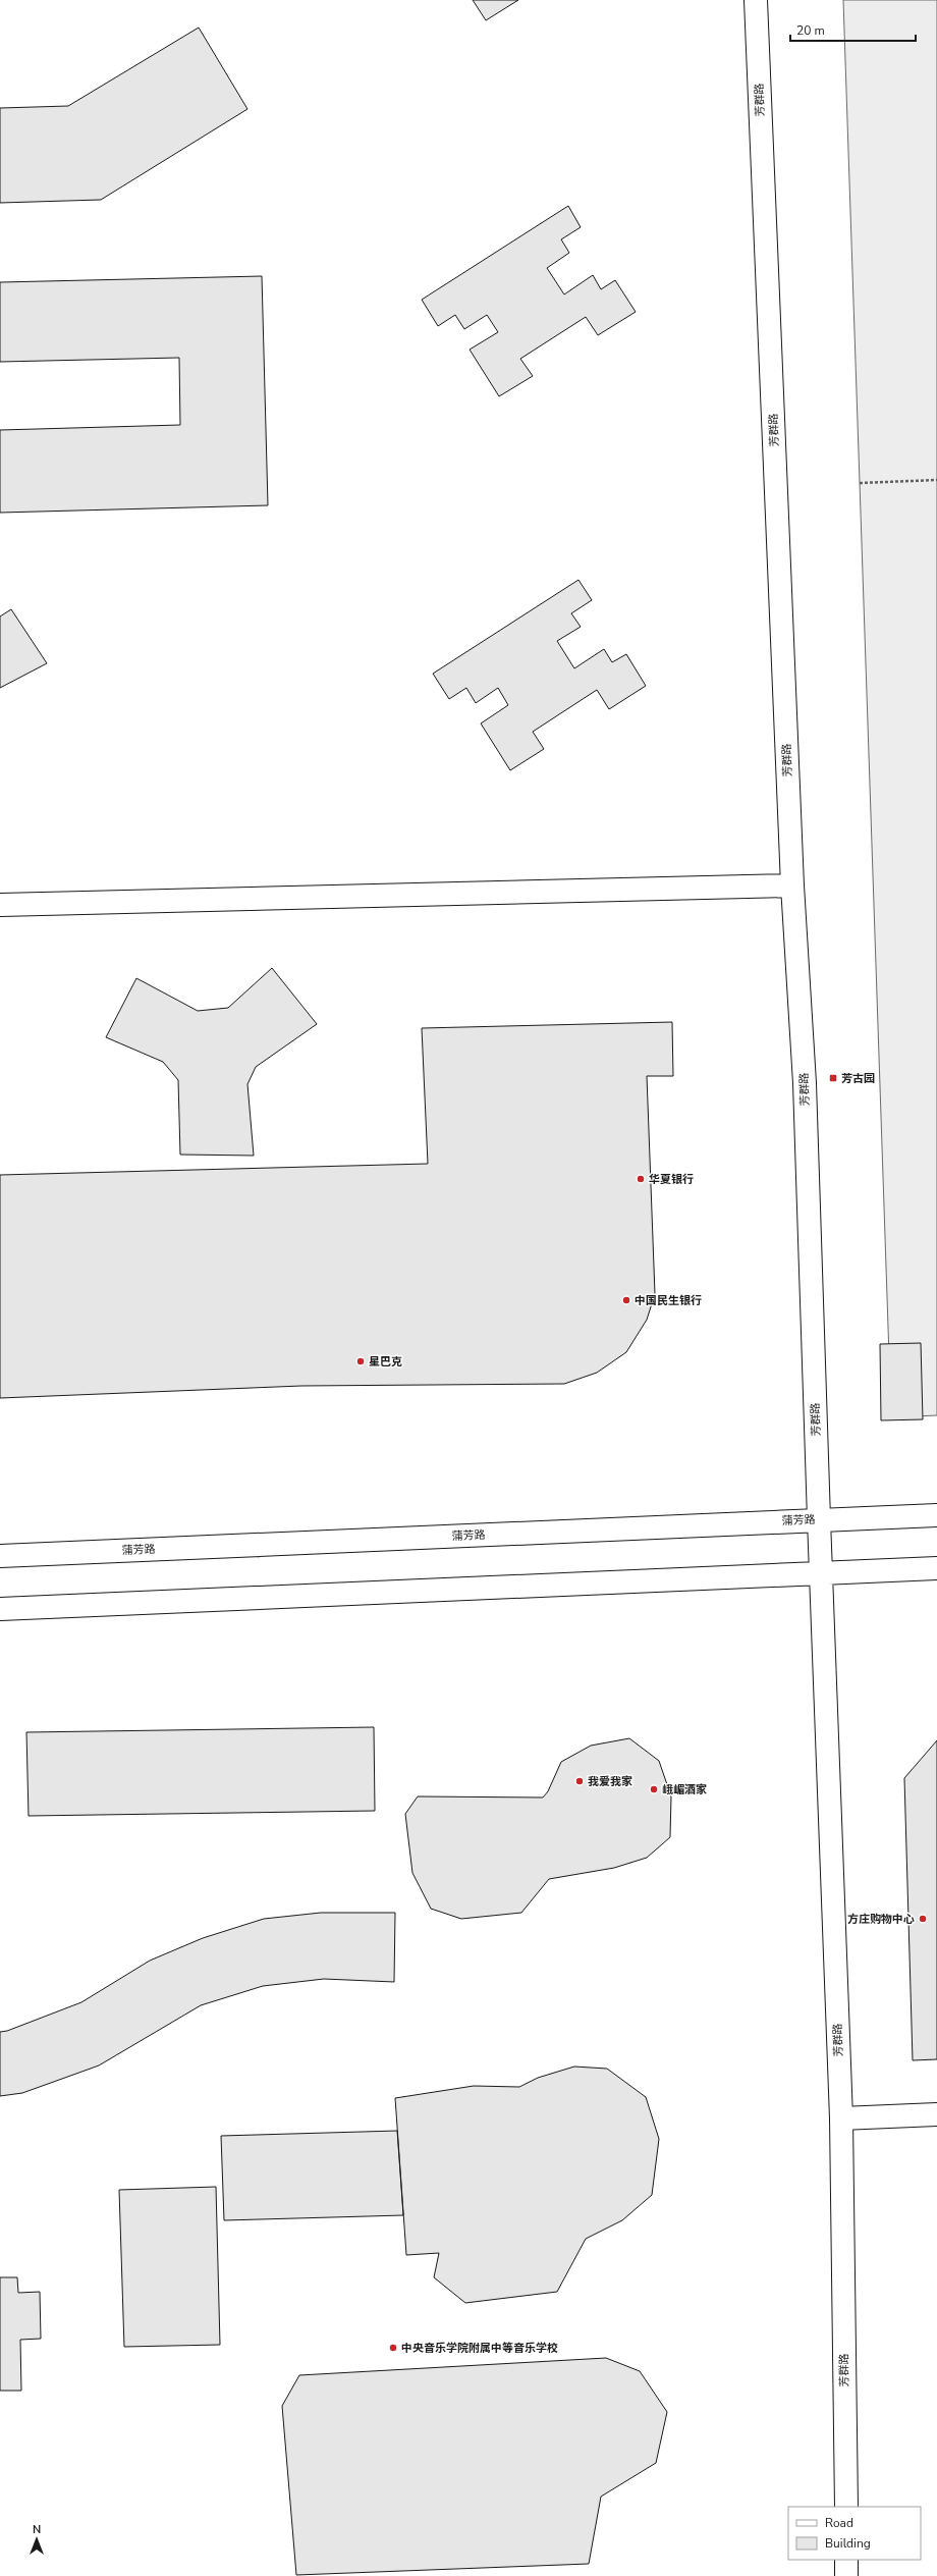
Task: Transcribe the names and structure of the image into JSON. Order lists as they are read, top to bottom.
{
  "streets": {
    "street": ["芳群路", "蒲芳路"]
  },
  "crossings": [
    ["芳群路", "蒲芳路"]
  ],
  "places": {
    "transit": ["芳古园"],
    "other": [
      "华夏银行",
      "中国民生银行",
      "星巴克",
      "我爱我家",
      "峨嵋酒家",
      "方庄购物中心",
      "中央音乐学院附属中等音乐学校"
    ]
  },
  "legend": ["Road", "Building"],
  "scale_bar": "20 m",
  "north": "top"
}
